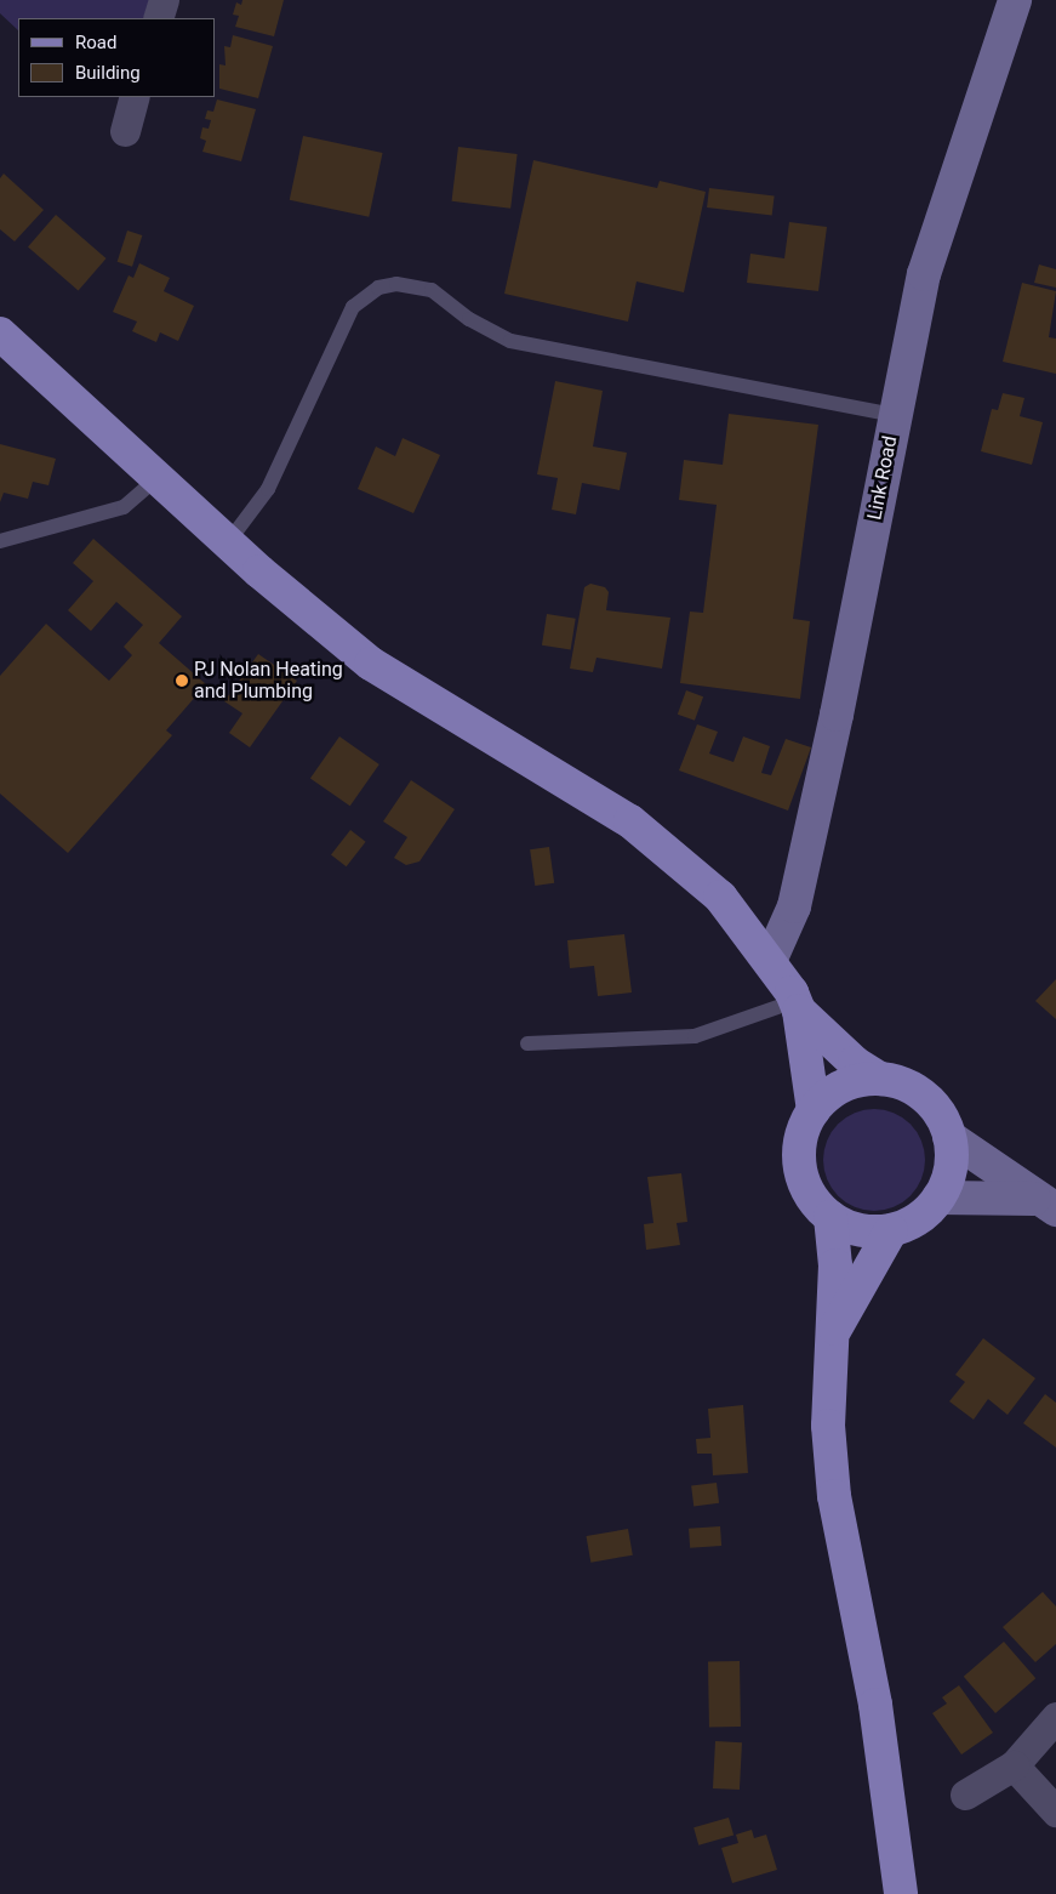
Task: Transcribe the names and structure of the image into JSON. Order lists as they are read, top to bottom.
{
  "streets": {
    "street": ["Link Road"]
  },
  "places": ["PJ Nolan Heating and Plumbing"],
  "legend": ["Road", "Building"]
}
